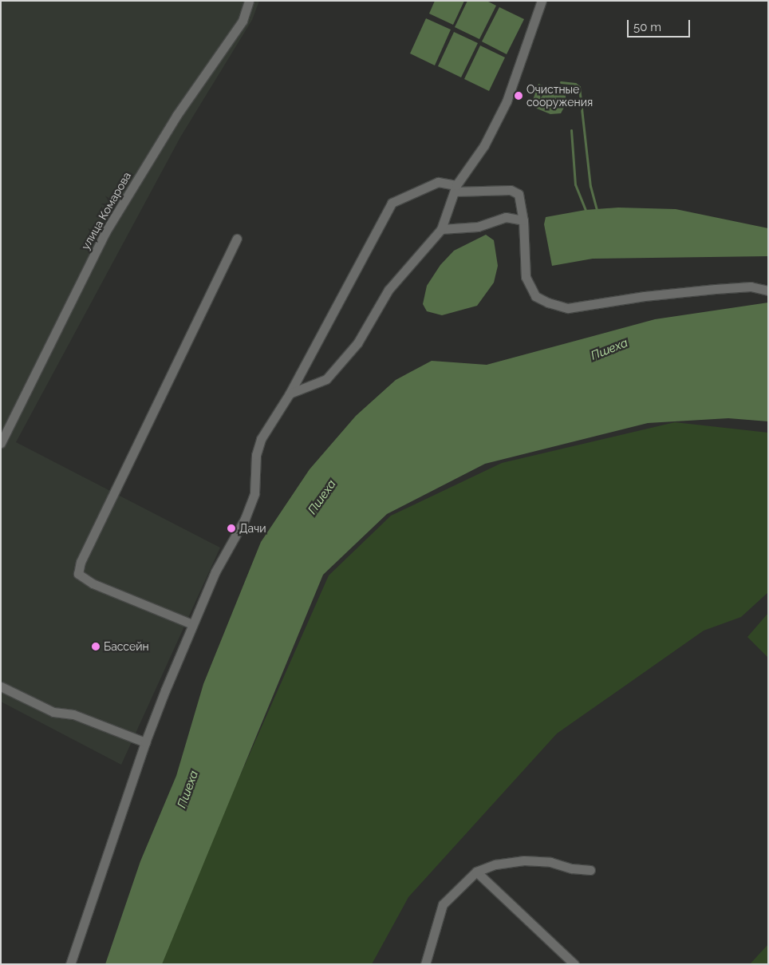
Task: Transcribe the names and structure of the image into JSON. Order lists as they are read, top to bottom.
{
  "streets": {
    "lane": ["улица Комарова"]
  },
  "water": ["Пшеха"],
  "places": ["Очистные сооружения", "Дачи", "Бассейн"],
  "scale_bar": "50 m"
}
